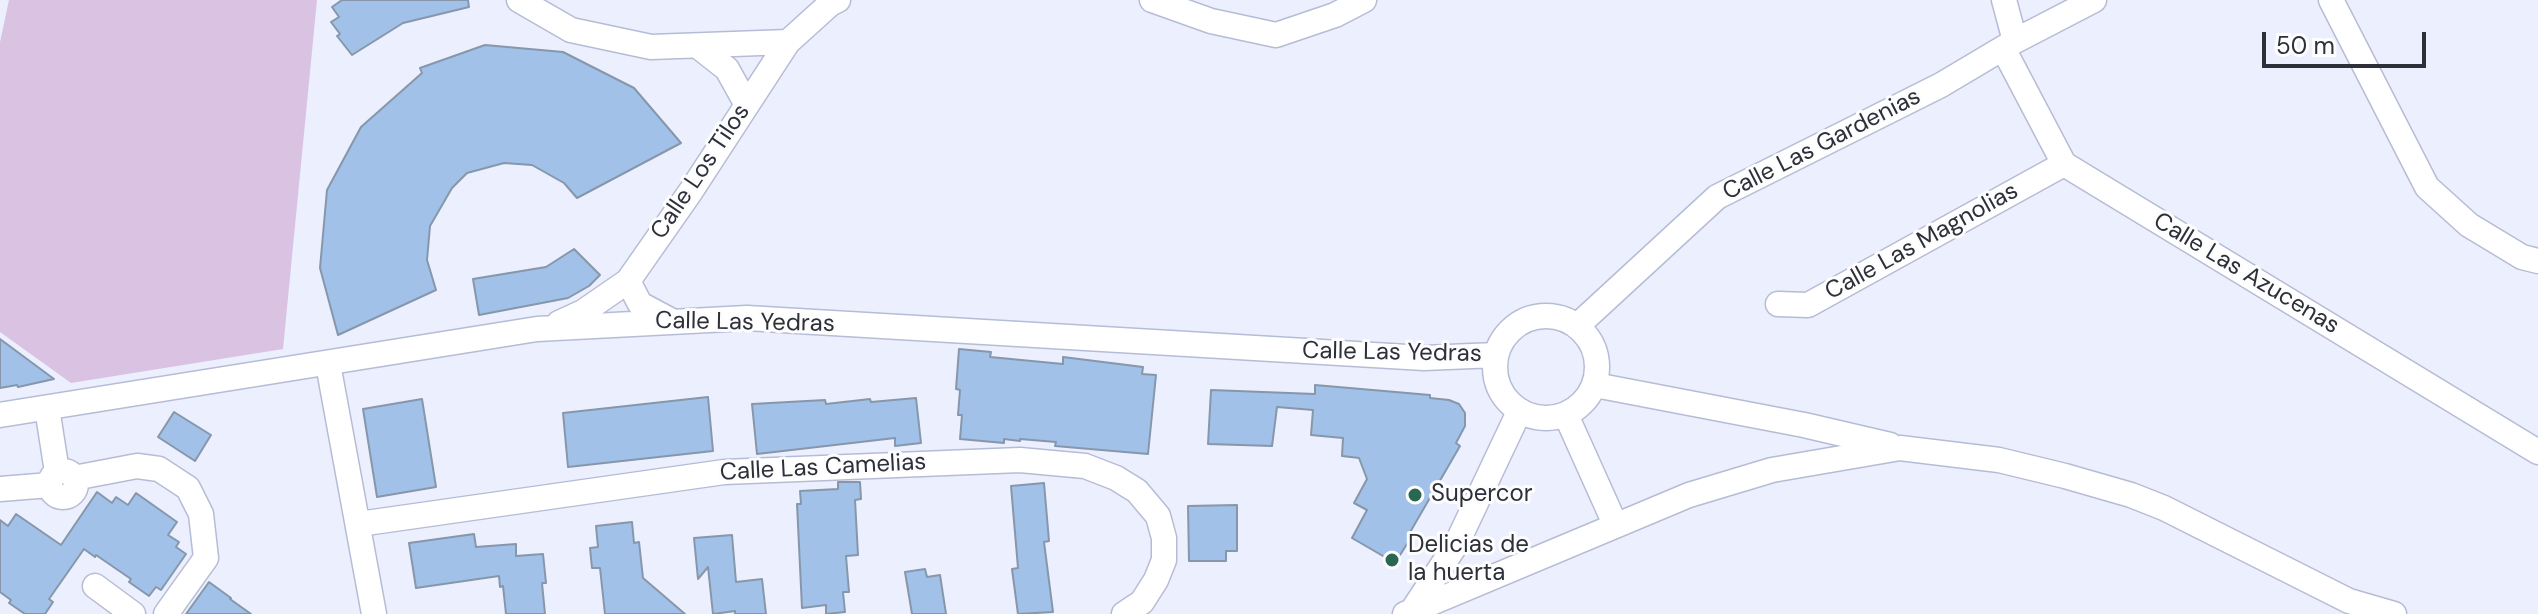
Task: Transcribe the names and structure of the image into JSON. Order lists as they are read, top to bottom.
{
  "streets": {
    "street": [
      "Calle Las Gardenias",
      "Calle Los Tilos",
      "Calle Las Magnolias",
      "Calle Las Azucenas",
      "Calle Las Yedras",
      "Calle Las Camelias"
    ]
  },
  "crossings": [
    ["Calle Las Gardenias", "Calle Las Yedras"],
    ["Calle Los Tilos", "Calle Las Yedras"],
    ["Calle Las Magnolias", "Calle Las Azucenas"]
  ],
  "places": ["Supercor", "Delicias de la huerta"],
  "scale_bar": "50 m"
}
